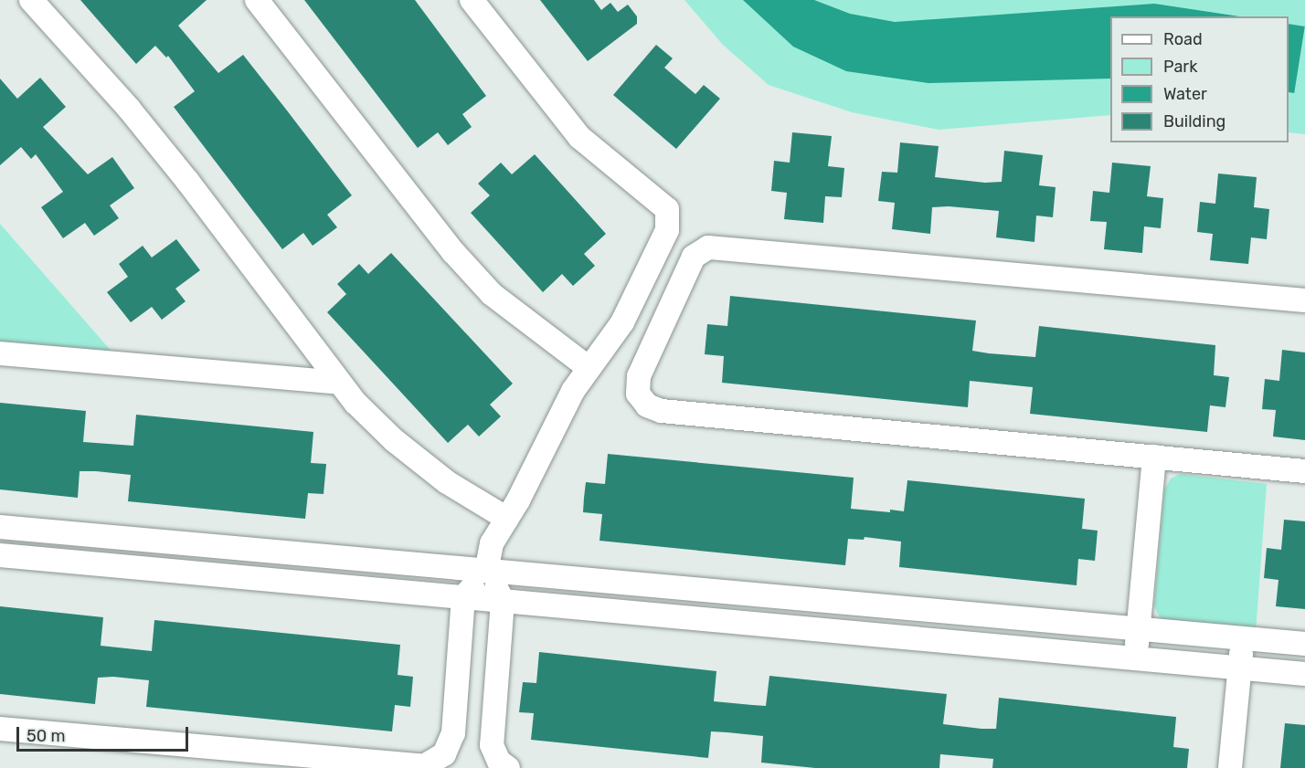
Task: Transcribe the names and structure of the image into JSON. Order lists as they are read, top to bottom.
{
  "legend": [
    "Road",
    "Park",
    "Water",
    "Building"
  ],
  "scale_bar": "50 m"
}
